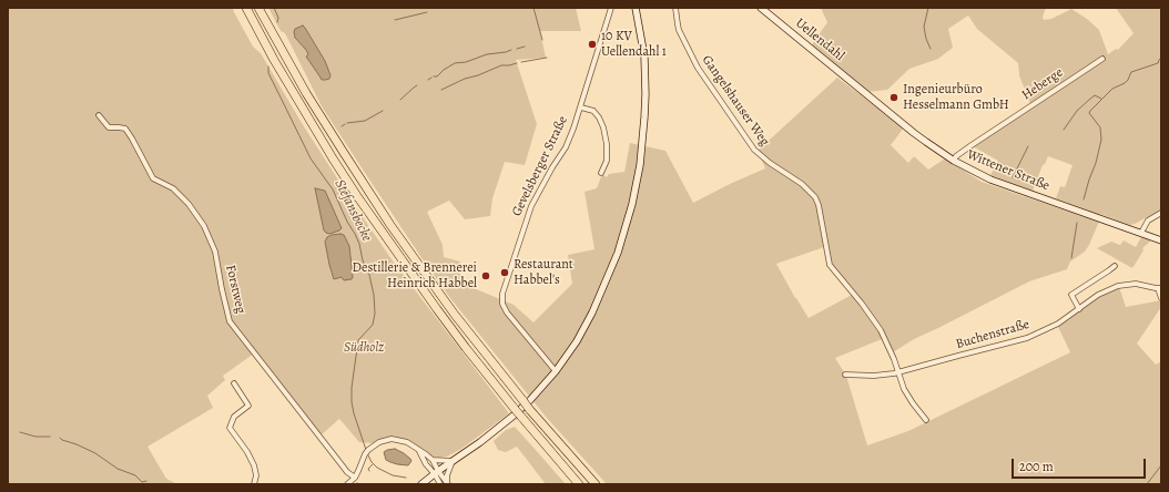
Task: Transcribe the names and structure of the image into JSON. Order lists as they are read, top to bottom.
{
  "streets": {
    "main road": ["Uellendahl", "Wittener Straße"],
    "street": [
      "Heberge",
      "Gangelshauser Weg",
      "Gevelsberger Straße",
      "Forstweg",
      "Buchenstraße"
    ]
  },
  "crossings": [
    ["Uellendahl", "Wittener Straße"],
    ["Heberge", "Wittener Straße"],
    ["Gangelshauser Weg", "Buchenstraße"]
  ],
  "water": ["Stefansbecke"],
  "parks": ["Südholz"],
  "places": [
    "10 KV Uellendahl 1",
    "Ingenieurbüro Hesselmann GmbH",
    "Restaurant Habbel's",
    "Destillerie & Brennerei Heinrich Habbel"
  ],
  "scale_bar": "200 m"
}
